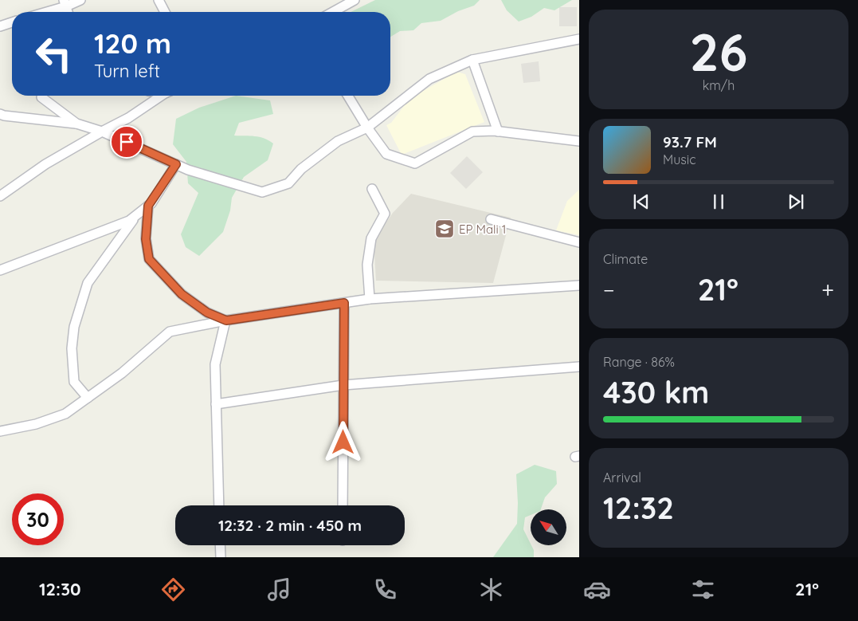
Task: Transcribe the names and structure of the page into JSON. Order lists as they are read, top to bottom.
{
  "places": {
    "school or university": ["EP Mali 1"]
  },
  "north": "top left",
  "page": {
    "tile": [
      ["26", "km/h"],
      "Climate",
      ["Range · 86%", "430 km"],
      ["Arrival", "12:32"]
    ],
    "turn": ["120 m", "Turn left"],
    "song": ["93.7 FM", "Music"],
    "heat": ["−", "21°", "+"],
    "limit": "30",
    "trip": "12:32 · 2 min · 450 m",
    "tabs": ["12:30", "21°"]
  }
}
